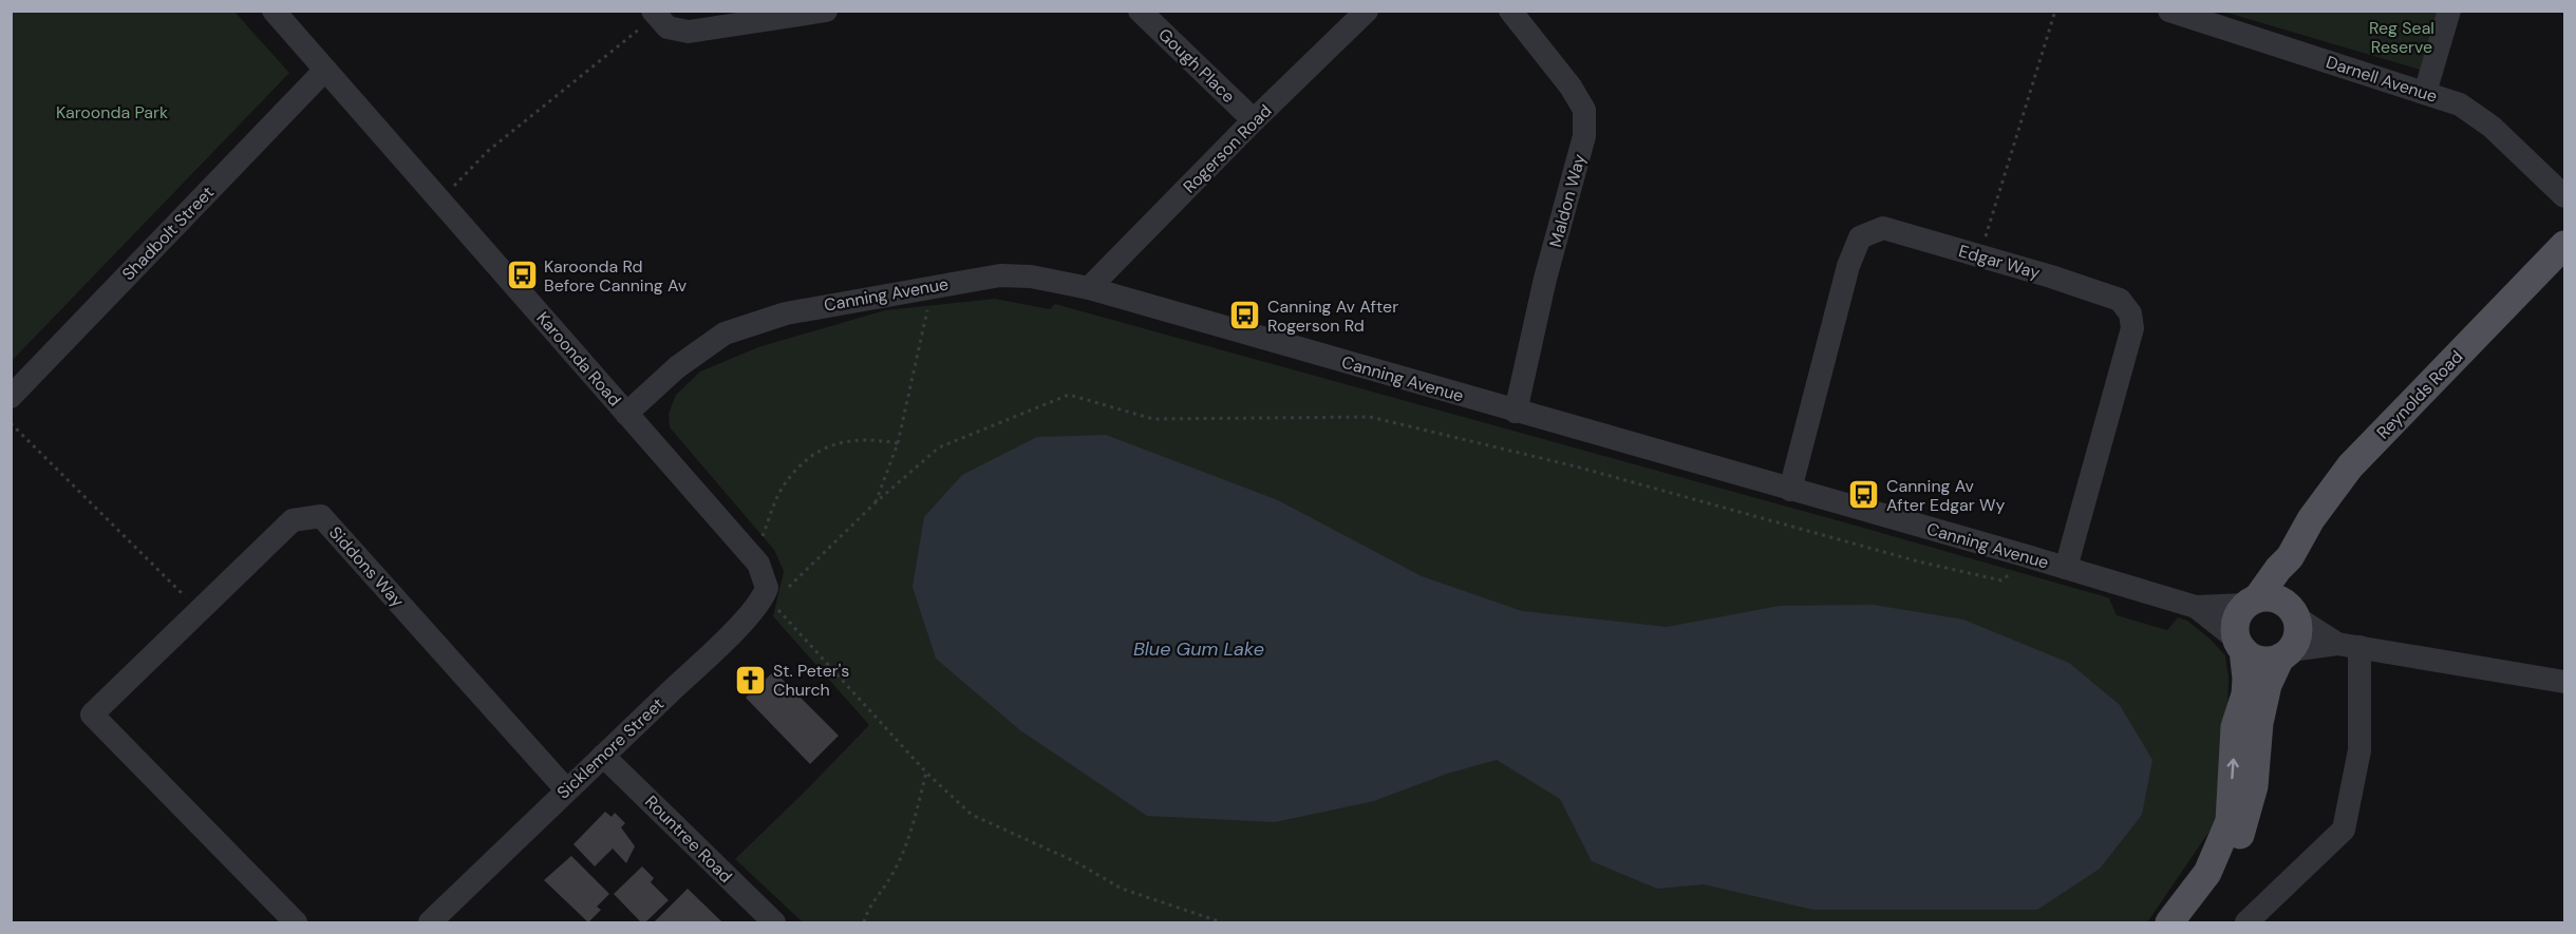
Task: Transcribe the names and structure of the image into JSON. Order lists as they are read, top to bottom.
{
  "streets": {
    "main road": ["Canning Avenue", "Reynolds Road"],
    "street": [
      "Gough Place",
      "Darnell Avenue",
      "Rogerson Road",
      "Maldon Way",
      "Shadbolt Street",
      "Edgar Way",
      "Karoonda Road",
      "Siddons Way",
      "Sicklemore Street",
      "Rountree Road"
    ]
  },
  "crossings": [
    ["Gough Place", "Rogerson Road"],
    ["Rogerson Road", "Canning Avenue"],
    ["Maldon Way", "Canning Avenue"],
    ["Shadbolt Street", "Karoonda Road"],
    ["Edgar Way", "Canning Avenue"],
    ["Canning Avenue", "Karoonda Road"],
    ["Canning Avenue", "Reynolds Road"],
    ["Karoonda Road", "Sicklemore Street"],
    ["Siddons Way", "Sicklemore Street"],
    ["Sicklemore Street", "Rountree Road"]
  ],
  "water": ["Blue Gum Lake"],
  "parks": ["Reg Seal Reserve", "Karoonda Park"],
  "places": {
    "bus stop": ["Karoonda Rd Before Canning Av", "Canning Av After Rogerson Rd", "Canning Av After Edgar Wy"],
    "church": ["St. Peter's Church"]
  }
}
